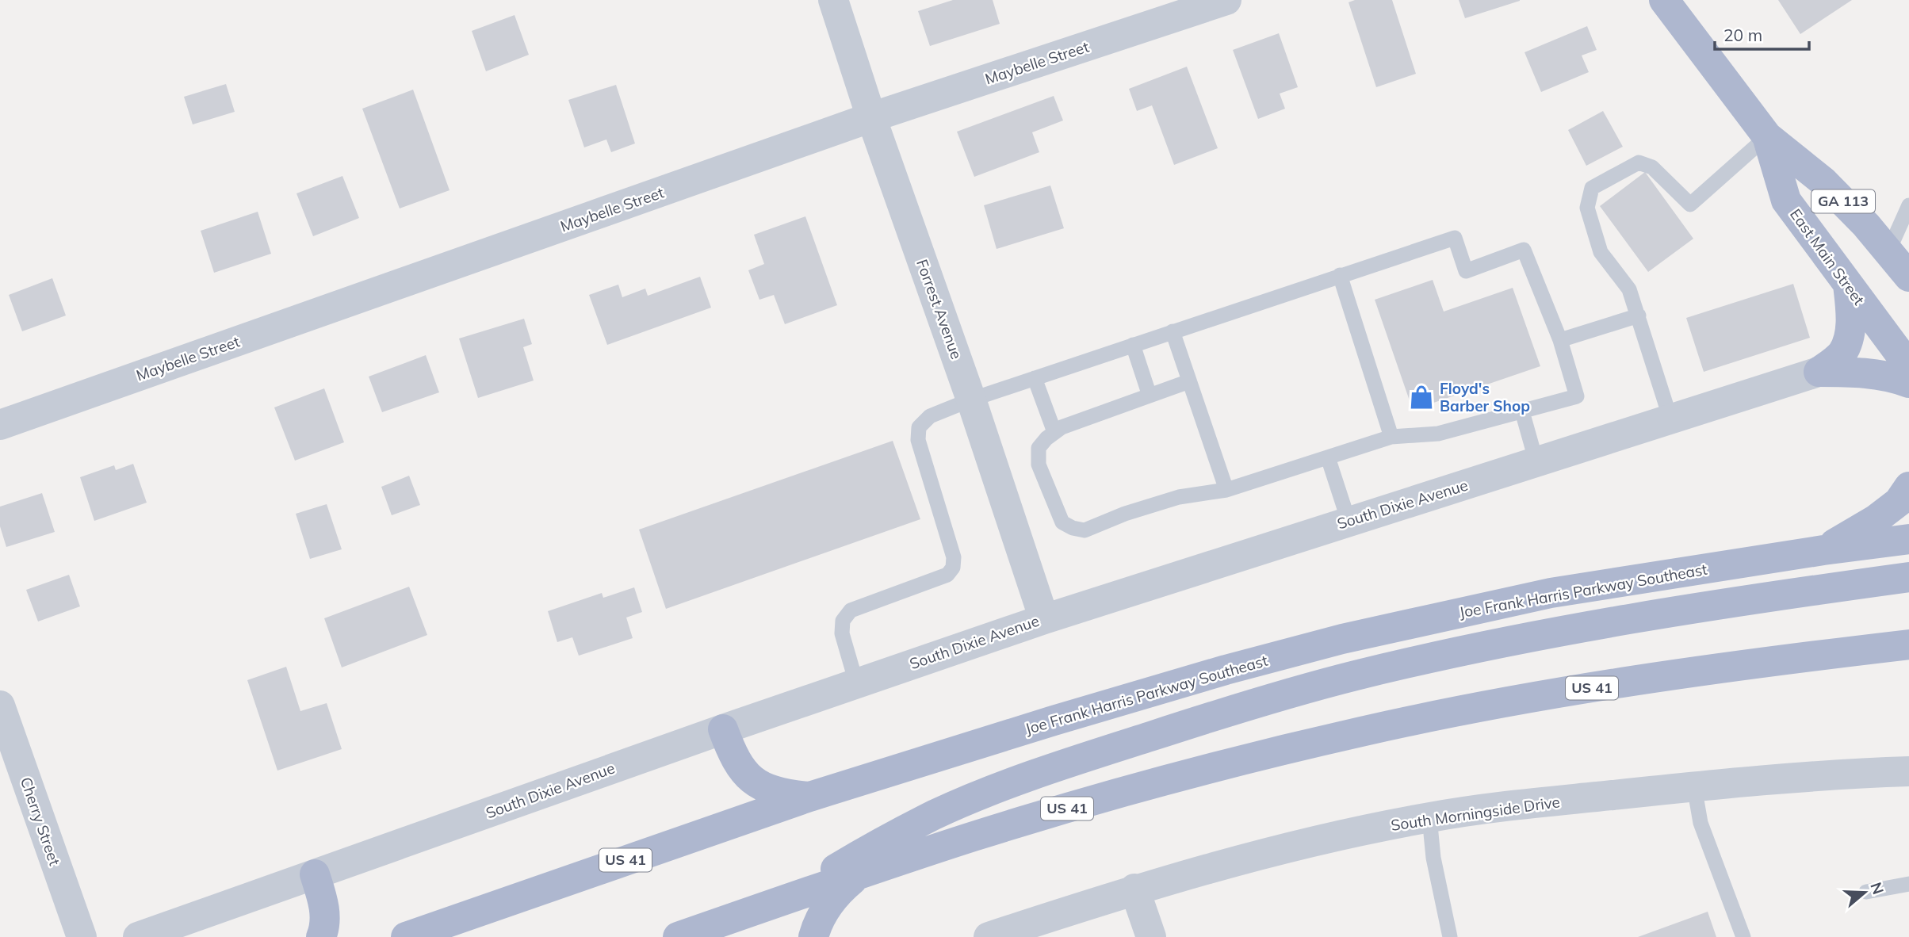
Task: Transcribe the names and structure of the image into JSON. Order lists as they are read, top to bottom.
{
  "streets": {
    "main road": [
      "GA 113",
      "East Main Street",
      "Joe Frank Harris Parkway Southeast",
      "US 41"
    ],
    "street": [
      "Maybelle Street",
      "Forrest Avenue",
      "South Dixie Avenue",
      "South Morningside Drive",
      "Cherry Street"
    ]
  },
  "crossings": [
    ["Maybelle Street", "Forrest Avenue"],
    ["Forrest Avenue", "South Dixie Avenue"]
  ],
  "places": {
    "shop": ["Floyd's Barber Shop"]
  },
  "scale_bar": "20 m",
  "north": "right"
}
